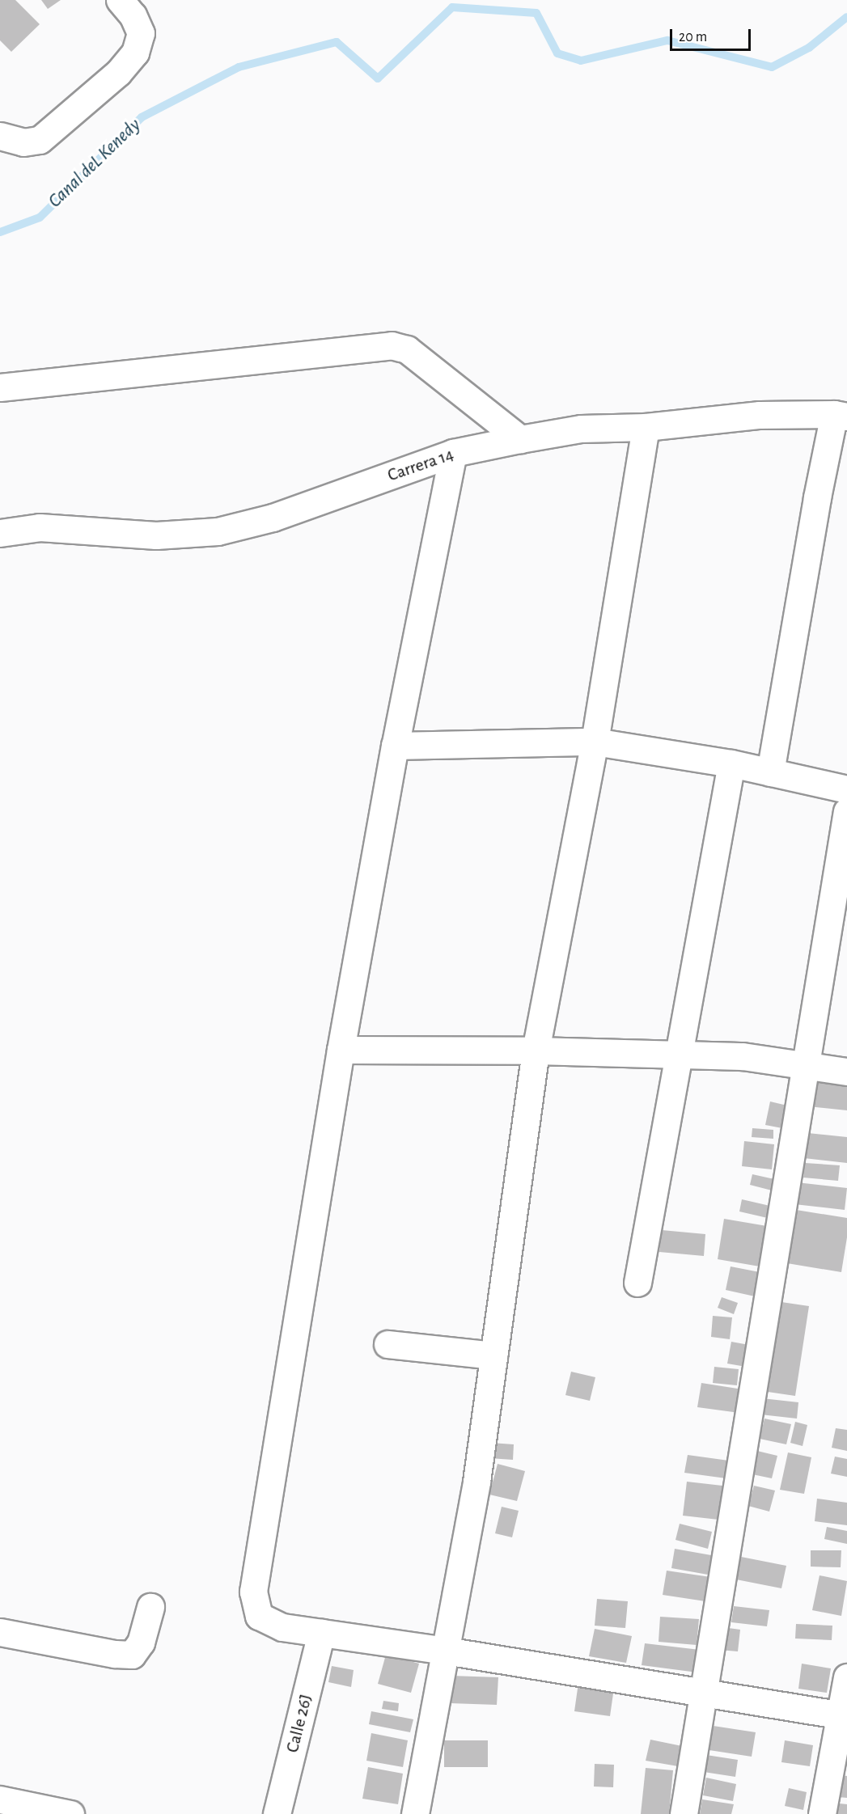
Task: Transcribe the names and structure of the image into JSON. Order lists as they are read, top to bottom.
{
  "streets": {
    "street": ["Carrera 14", "Calle 26J"]
  },
  "water": ["Canal deL Kenedy"],
  "scale_bar": "20 m"
}
